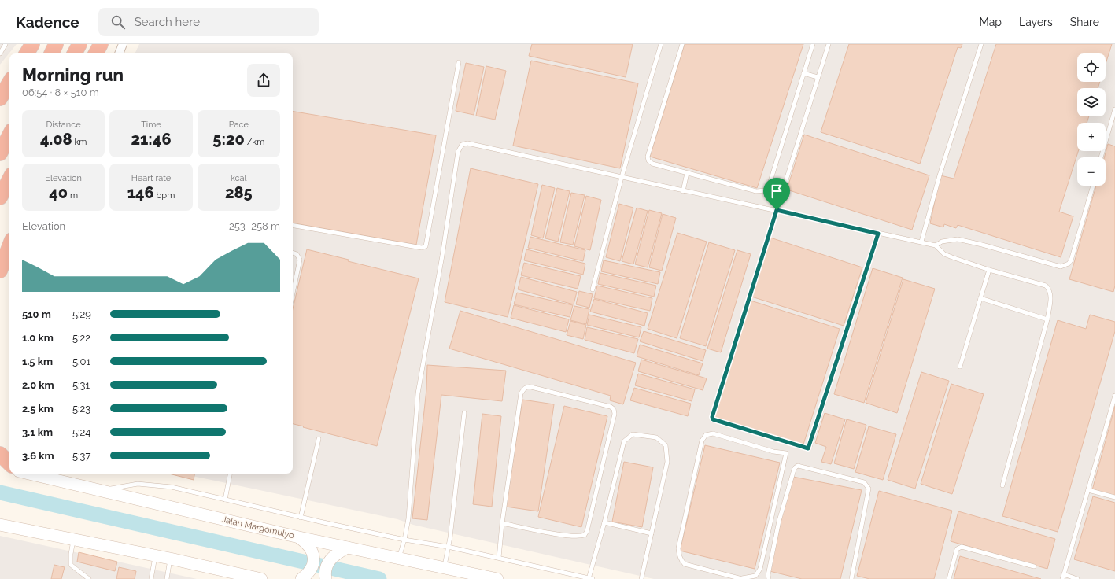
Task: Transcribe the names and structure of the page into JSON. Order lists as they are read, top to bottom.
{
  "streets": {
    "main road": ["Jalan Margomulyo"]
  },
  "page": {
    "header": "Kadence",
    "search": "Search here",
    "nav": ["Map", "Layers", "Share"],
    "map_buttons": ["+", "−"],
    "heading": ["Morning run", "06:54 · 8 × 510 m"],
    "stats": [
      ["Distance", "4.08 km"],
      ["Time", "21:46"],
      ["Pace", "5:20 /km"],
      ["Elevation", "40 m"],
      ["Heart rate", "146 bpm"],
      ["kcal", "285"]
    ],
    "chart": ["Elevation", "253–258 m"],
    "list": [
      {
        "name": "510 m",
        "note": "5:29"
      },
      {
        "name": "1.0 km",
        "note": "5:22"
      },
      {
        "name": "1.5 km",
        "note": "5:01"
      },
      {
        "name": "2.0 km",
        "note": "5:31"
      },
      {
        "name": "2.5 km",
        "note": "5:23"
      },
      {
        "name": "3.1 km",
        "note": "5:24"
      },
      {
        "name": "3.6 km",
        "note": "5:37"
      }
    ]
  }
}
